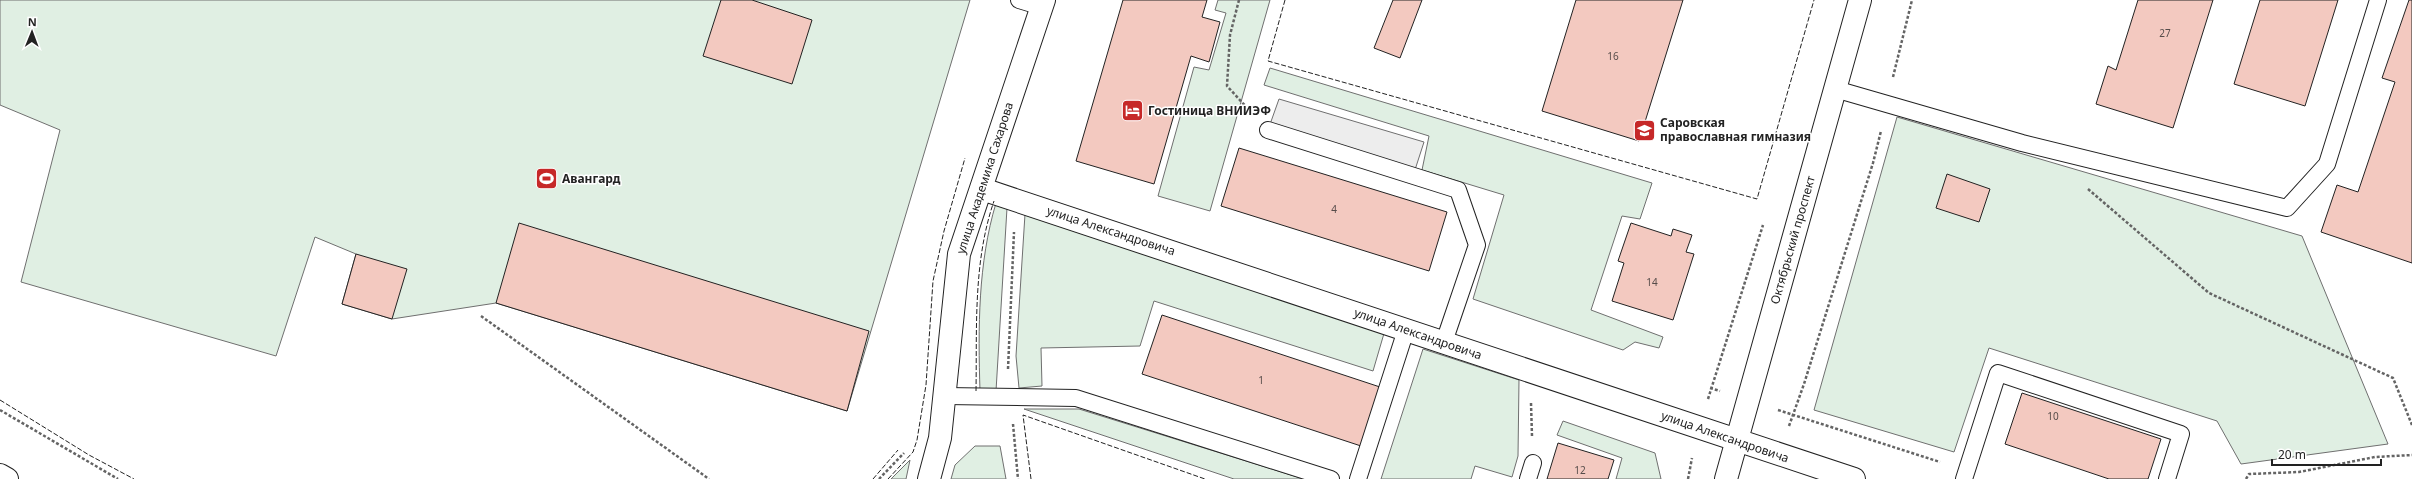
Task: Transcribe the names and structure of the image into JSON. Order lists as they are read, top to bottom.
{
  "streets": {
    "street": ["улица Академика Сахарова", "улица Александровича", "Октябрьский проспект"]
  },
  "crossings": [
    ["улица Академика Сахарова", "улица Александровича"],
    ["улица Александровича", "Октябрьский проспект"]
  ],
  "places": {
    "hotel": ["Гостиница ВНИИЭФ"],
    "school or university": ["Саровская православная гимназия"],
    "sports": ["Авангард"]
  },
  "house_numbers": [
    "27",
    "16",
    "4",
    "14",
    "1",
    "10",
    "12"
  ],
  "scale_bar": "20 m",
  "north": "top"
}
